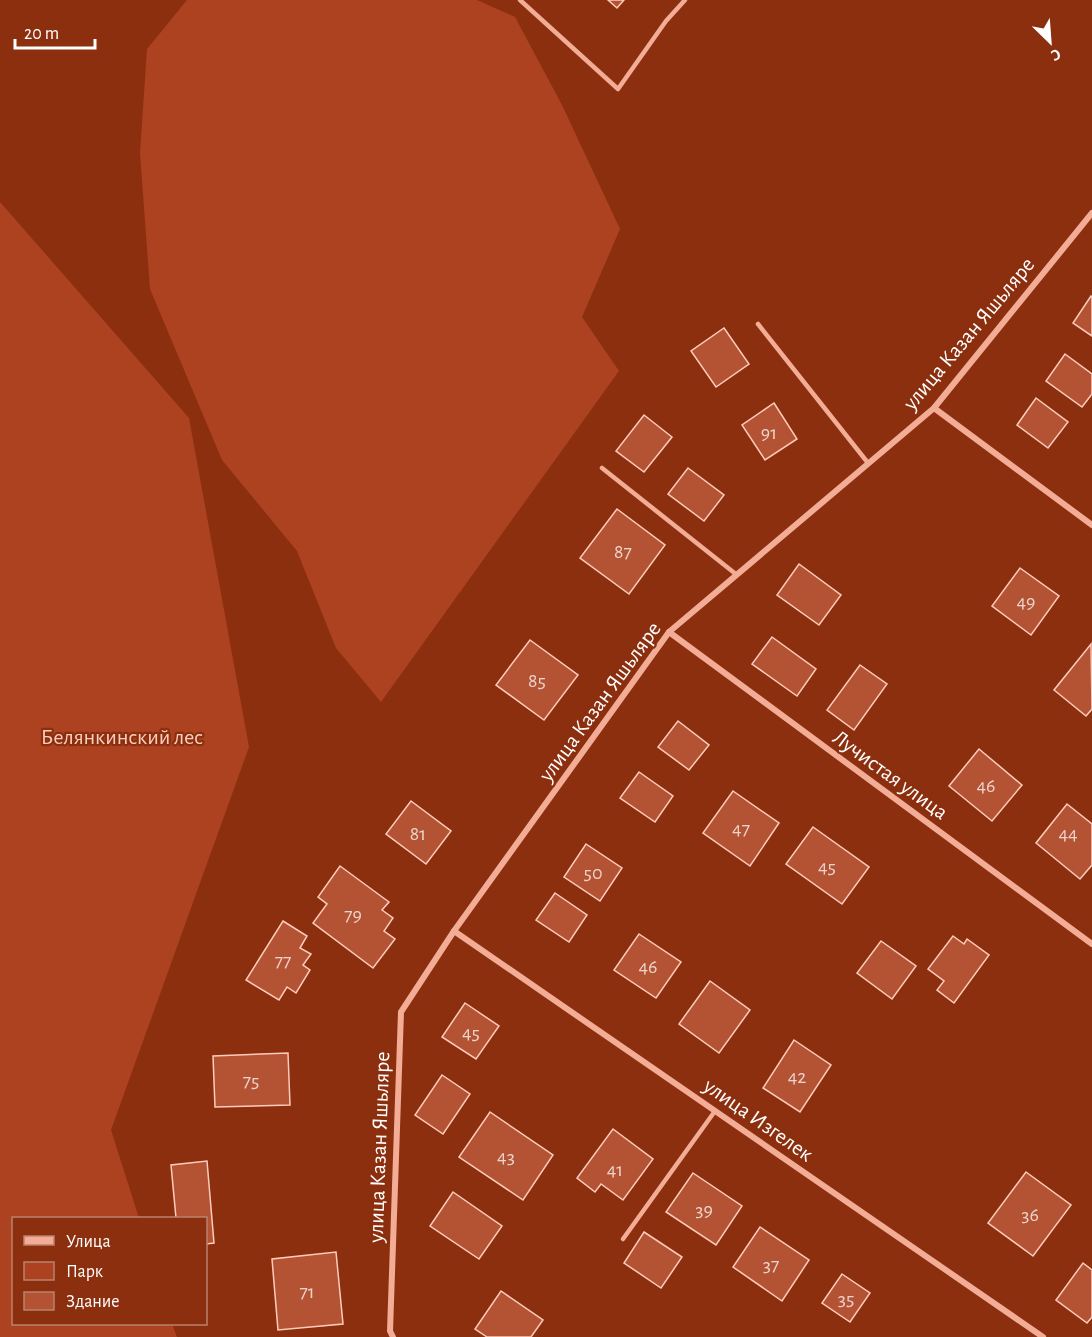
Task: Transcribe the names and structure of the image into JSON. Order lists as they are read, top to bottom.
{
  "streets": {
    "street": ["улица Казан Яшьляре", "Лучистая улица", "улица Изгелек"]
  },
  "crossings": [
    ["улица Казан Яшьляре", "Лучистая улица"],
    ["улица Казан Яшьляре", "улица Изгелек"]
  ],
  "parks": ["Белянкинский лес"],
  "house_numbers": [
    "91",
    "87",
    "49",
    "85",
    "46",
    "47",
    "81",
    "44",
    "45",
    "50",
    "79",
    "77",
    "46",
    "45",
    "42",
    "75",
    "43",
    "41",
    "39",
    "36",
    "37",
    "71",
    "35"
  ],
  "legend": ["Улица", "Парк", "Здание"],
  "scale_bar": "20 m",
  "north": "bottom right"
}
